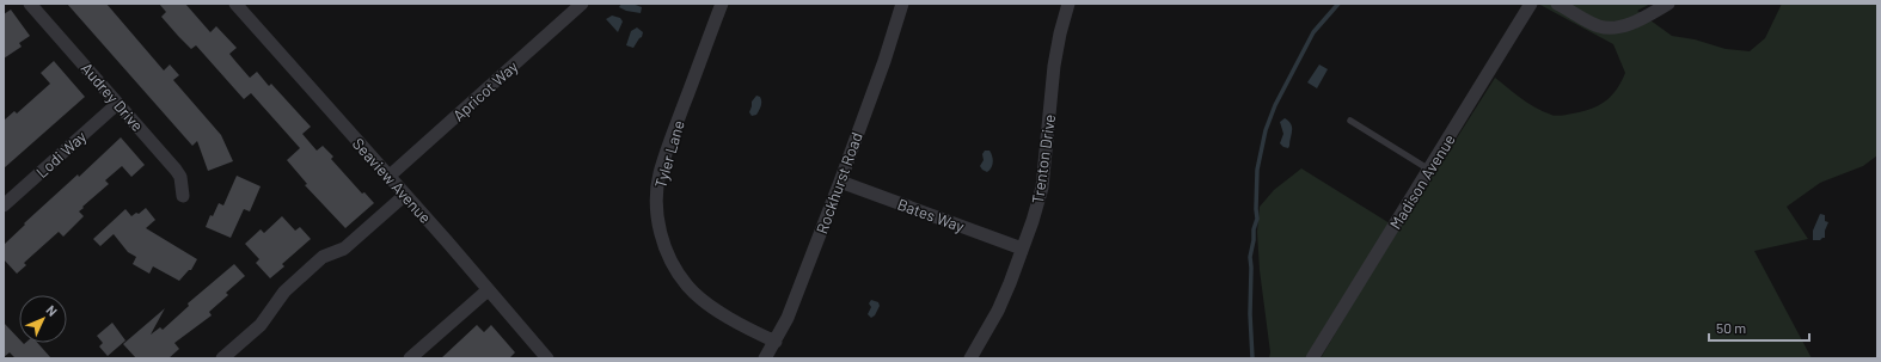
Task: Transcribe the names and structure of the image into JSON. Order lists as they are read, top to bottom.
{
  "streets": {
    "street": [
      "Apricot Way",
      "Audrey Drive",
      "Lodi Way",
      "Tyler Lane",
      "Trenton Drive",
      "Seaview Avenue",
      "Madison Avenue",
      "Rockhurst Road",
      "Bates Way"
    ]
  },
  "crossings": [
    ["Apricot Way", "Seaview Avenue"],
    ["Audrey Drive", "Lodi Way"],
    ["Tyler Lane", "Rockhurst Road"],
    ["Trenton Drive", "Bates Way"],
    ["Rockhurst Road", "Bates Way"]
  ],
  "scale_bar": "50 m",
  "north": "top right"
}
